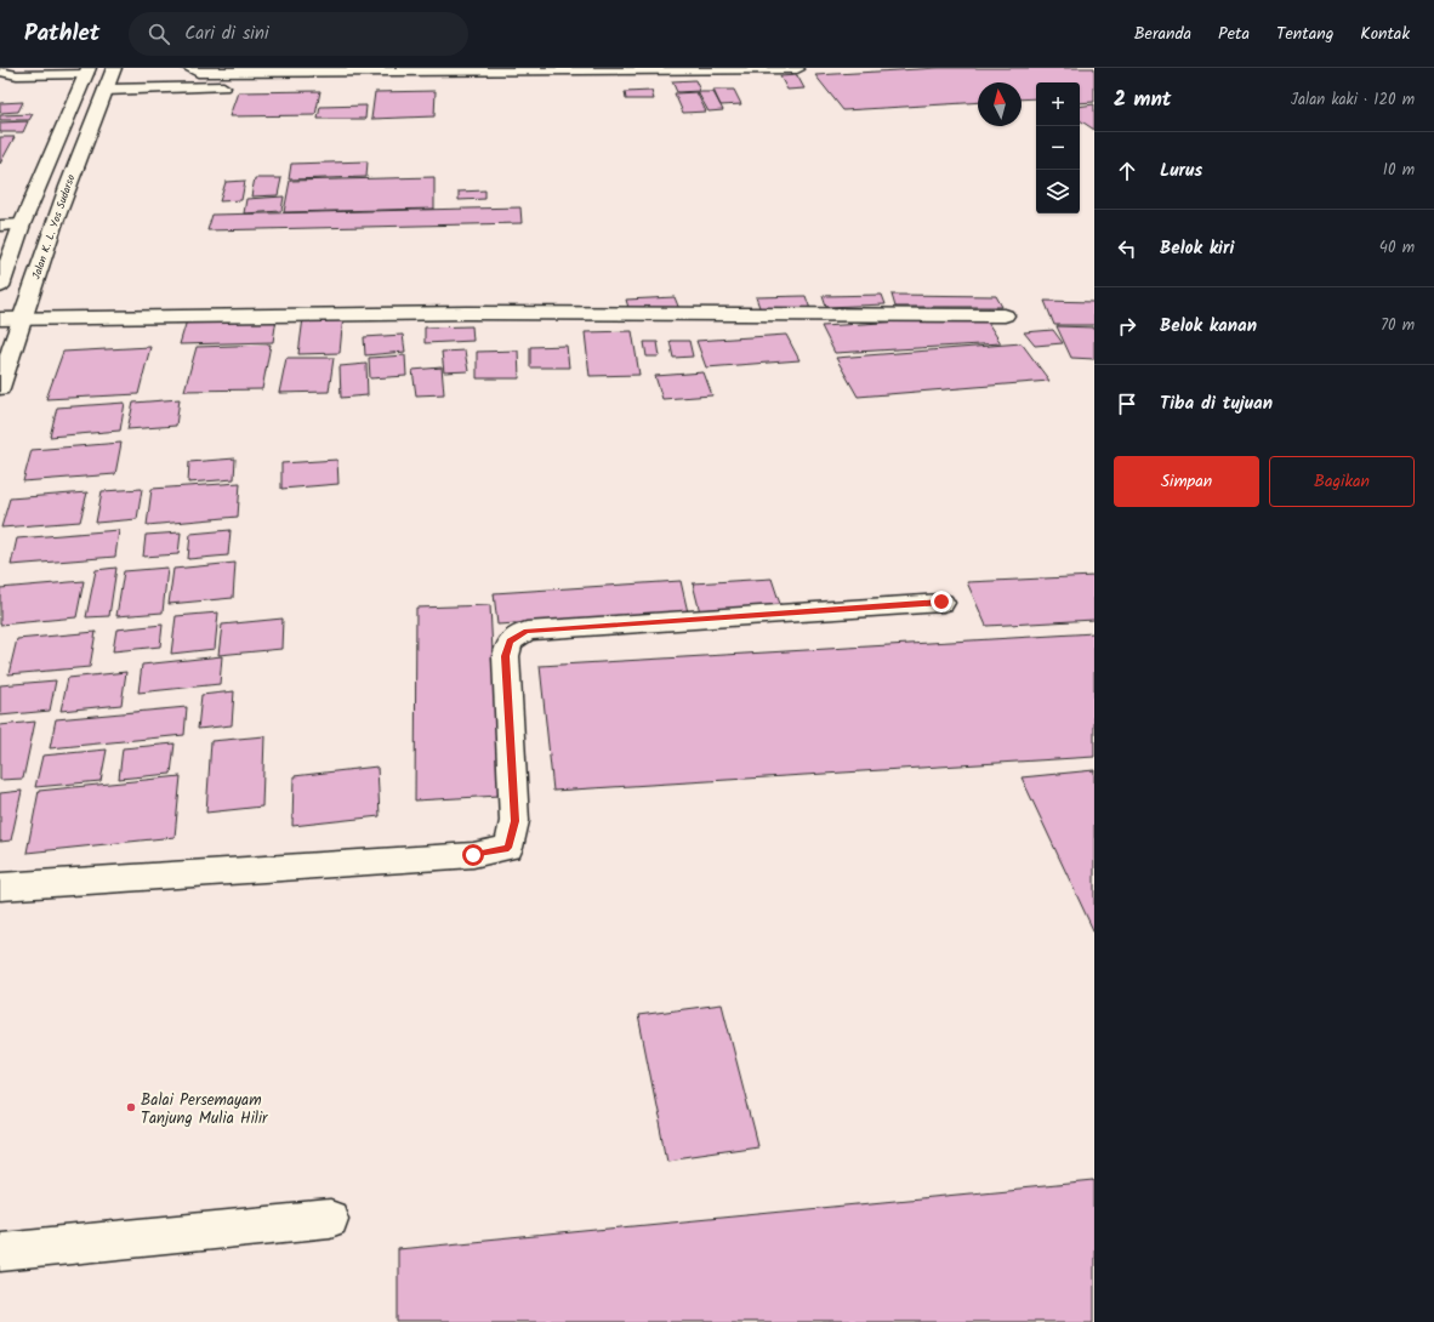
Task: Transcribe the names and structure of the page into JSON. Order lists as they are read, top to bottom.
{
  "streets": {
    "main road": ["Jalan K. L. Yos Sudarso"]
  },
  "places": ["Balai Persemayam Tanjung Mulia Hilir"],
  "north": "top",
  "page": {
    "header": "Pathlet",
    "search": "Cari di sini",
    "nav": [
      "Beranda",
      "Peta",
      "Tentang",
      "Kontak"
    ],
    "heading": ["2 mnt", "Jalan kaki · 120 m"],
    "map_buttons": ["+", "−"],
    "list": [
      ["Lurus", "10 m"],
      ["Belok kiri", "40 m"],
      ["Belok kanan", "70 m"],
      "Tiba di tujuan"
    ],
    "buttons": ["Simpan", "Bagikan"]
  }
}
